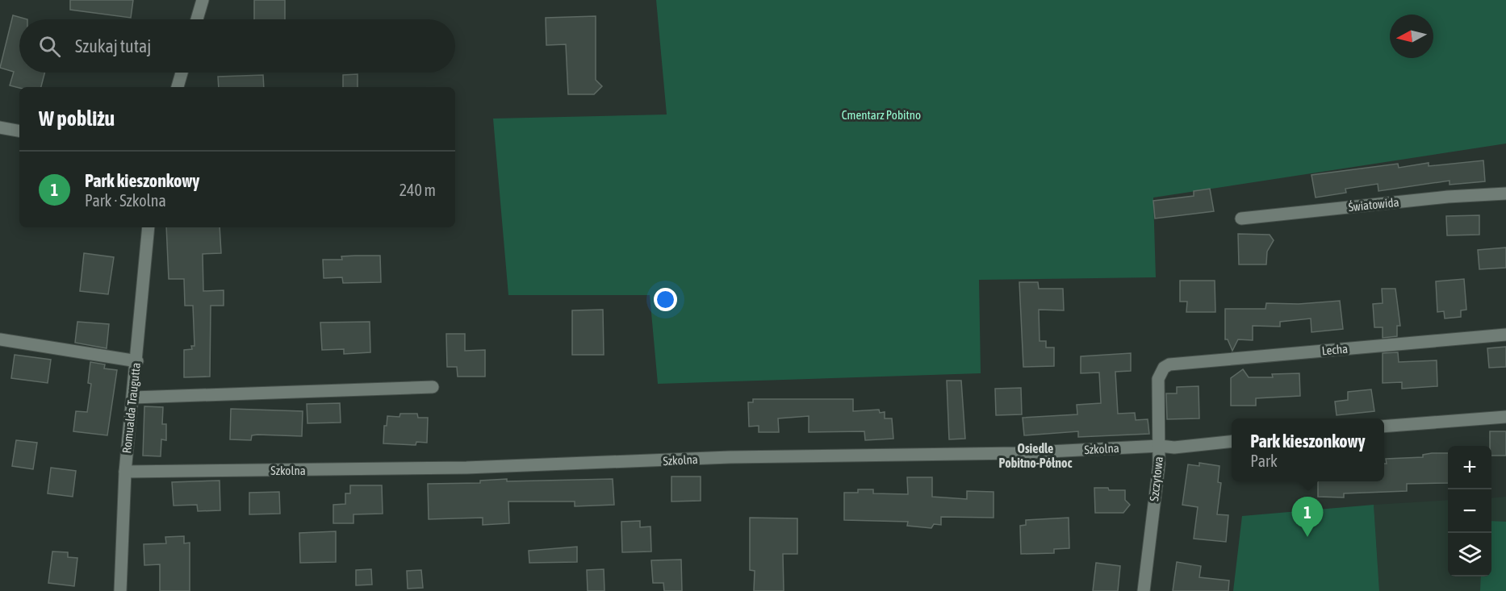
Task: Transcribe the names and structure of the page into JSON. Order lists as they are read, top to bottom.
{
  "streets": {
    "street": [
      "Światowida",
      "Lecha",
      "Romualda Traugutta",
      "Szkolna",
      "Szczytowa"
    ]
  },
  "crossings": [
    ["Lecha", "Szczytowa"],
    ["Romualda Traugutta", "Szkolna"],
    ["Szkolna", "Szczytowa"]
  ],
  "districts": ["Osiedle Pobitno-Północ"],
  "parks": ["Cmentarz Pobitno"],
  "north": "left",
  "page": {
    "search": "Szukaj tutaj",
    "heading": "W pobliżu",
    "list": [
      {
        "mark": "1",
        "name": "Park kieszonkowy",
        "note": "Park · Szkolna",
        "value": "240 m"
      }
    ],
    "popup": ["Park kieszonkowy", "Park"],
    "map_buttons": ["+", "−"],
    "pins": "1"
  }
}
